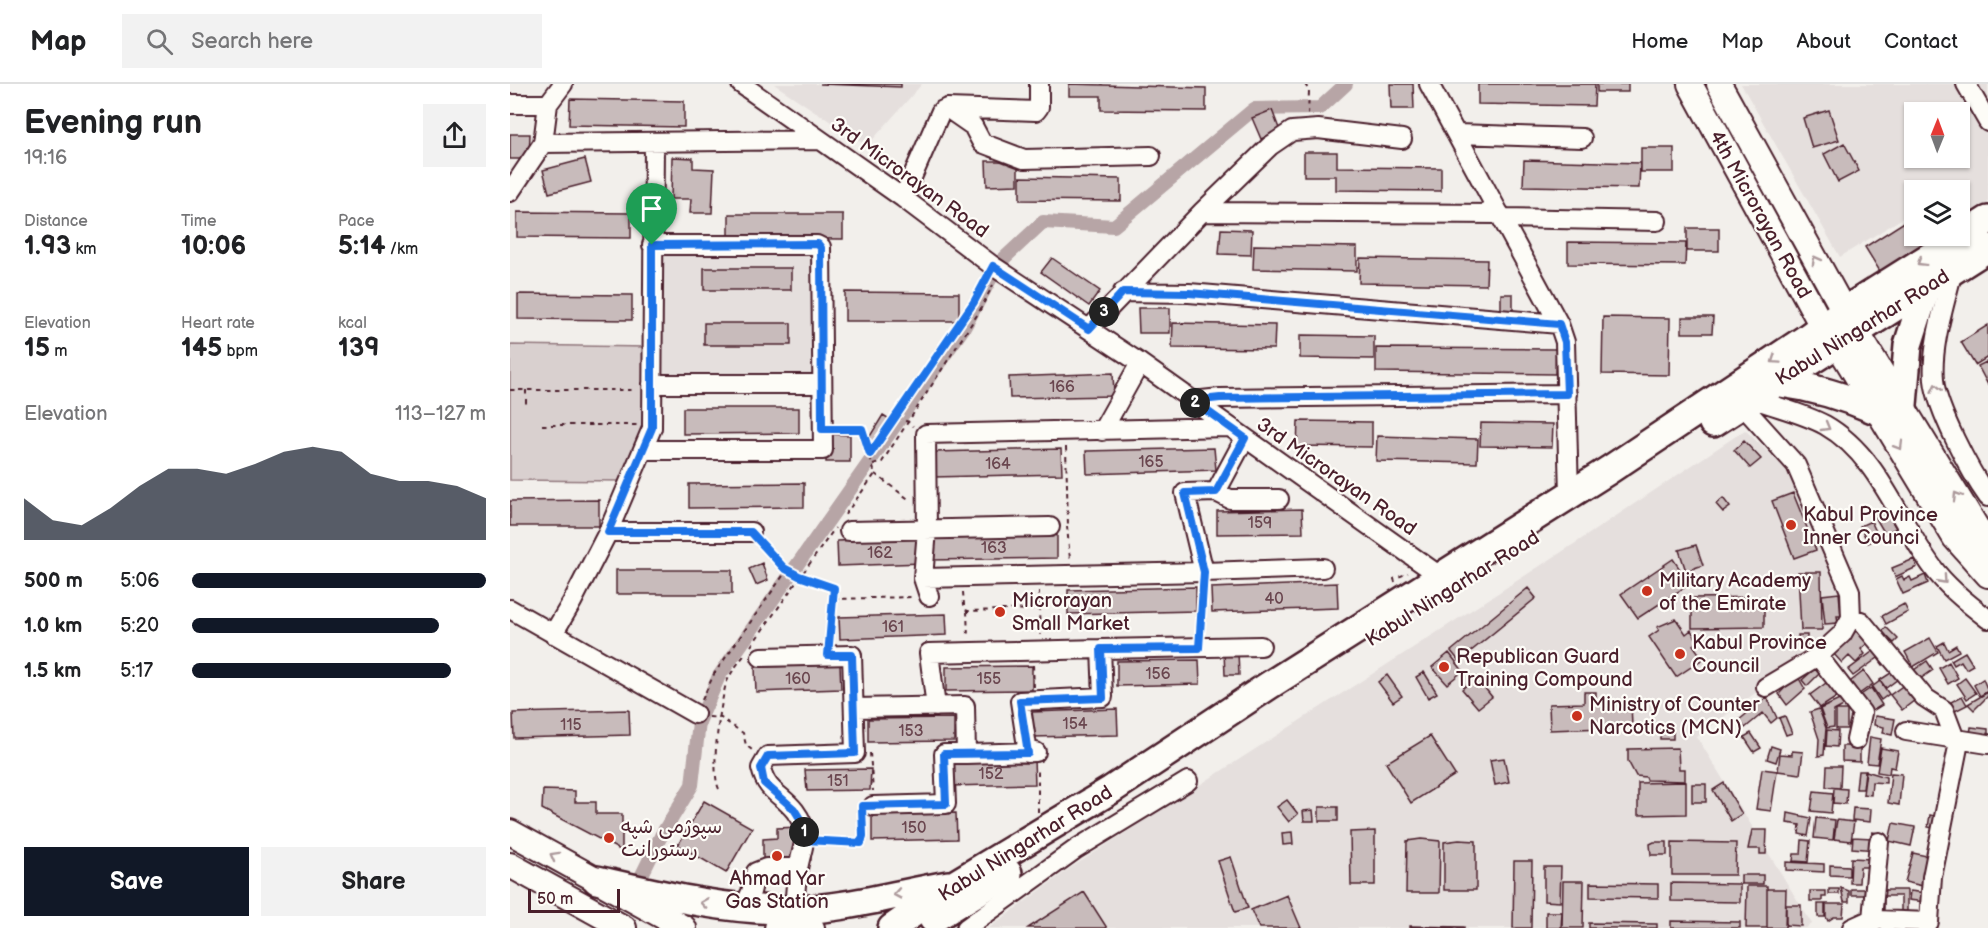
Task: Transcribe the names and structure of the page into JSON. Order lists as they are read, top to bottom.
{
  "streets": {
    "highway": ["Kabul Ningarhar Road"],
    "main road": ["4th Microrayan Road"],
    "street": ["3rd Microrayan Road"]
  },
  "crossings": [
    ["3rd Microrayan Road", "Kabul Ningarhar Road"],
    ["4th Microrayan Road", "Kabul Ningarhar Road"]
  ],
  "places": [
    "Kabul Province Inner Counci",
    "Military Academy of the Emirate",
    "Microrayan Small Market",
    "Kabul Province Council",
    "Republican Guard Training Compound",
    "Ministry of Counter Narcotics (MCN)",
    "سپوژمی شپه رستورانت",
    "Ahmad Yar Gas Station"
  ],
  "house_numbers": [
    "166",
    "165",
    "164",
    "159",
    "163",
    "162",
    "40",
    "161",
    "156",
    "160",
    "155",
    "154",
    "115",
    "153",
    "152",
    "151",
    "150"
  ],
  "scale_bar": "50 m",
  "north": "top",
  "page": {
    "header": "Map",
    "search": "Search here",
    "nav": [
      "Home",
      "Map",
      "About",
      "Contact"
    ],
    "heading": ["Evening run", "19:16"],
    "stats": [
      ["Distance", "1.93 km"],
      ["Time", "10:06"],
      ["Pace", "5:14 /km"],
      ["Elevation", "15 m"],
      ["Heart rate", "145 bpm"],
      ["kcal", "139"]
    ],
    "pins": ["3", "2", "1"],
    "chart": ["Elevation", "113–127 m"],
    "list": [
      {
        "name": "500 m",
        "note": "5:06"
      },
      {
        "name": "1.0 km",
        "note": "5:20"
      },
      {
        "name": "1.5 km",
        "note": "5:17"
      }
    ],
    "buttons": ["Save", "Share"],
    "scale": "50 m"
  }
}
